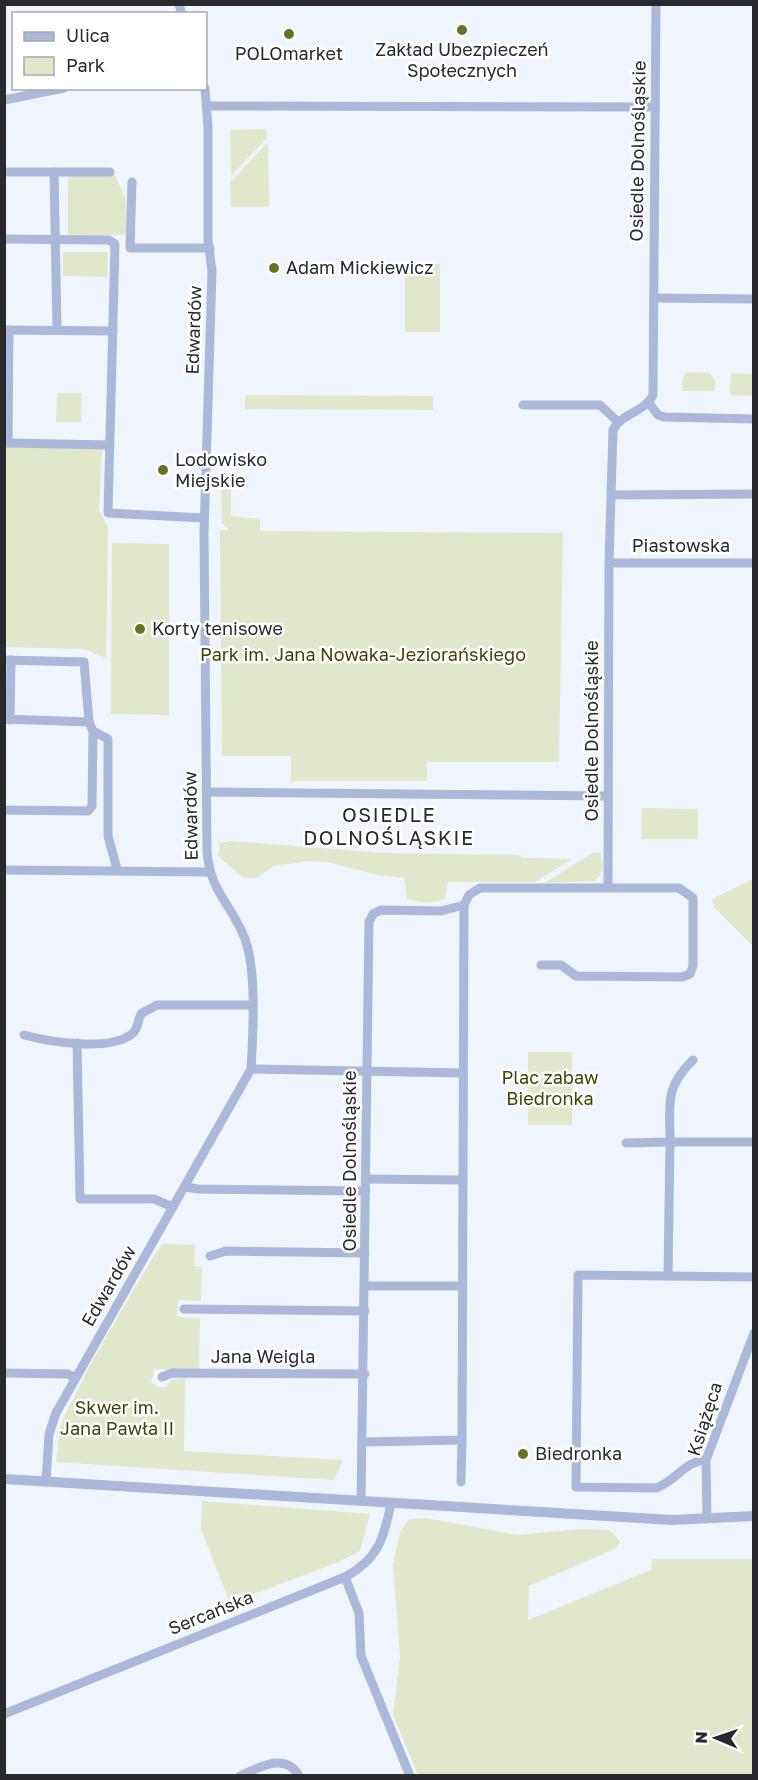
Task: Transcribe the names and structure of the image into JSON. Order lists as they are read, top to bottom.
{
  "streets": {
    "street": [
      "Osiedle Dolnośląskie",
      "Edwardów",
      "Piastowska",
      "Jana Weigla",
      "Książęca",
      "Sercańska"
    ]
  },
  "crossings": [
    ["Osiedle Dolnośląskie", "Piastowska"],
    ["Osiedle Dolnośląskie", "Jana Weigla"]
  ],
  "districts": ["OSIEDLE DOLNOŚLĄSKIE"],
  "parks": ["Park im. Jana Nowaka-Jeziorańskiego", "Plac zabaw Biedronka", "Skwer im. Jana Pawła II"],
  "places": [
    "Zakład Ubezpieczeń Społecznych",
    "POLOmarket",
    "Adam Mickiewicz",
    "Lodowisko Miejskie",
    "Korty tenisowe",
    "Biedronka"
  ],
  "legend": ["Ulica", "Park"],
  "north": "left"
}
